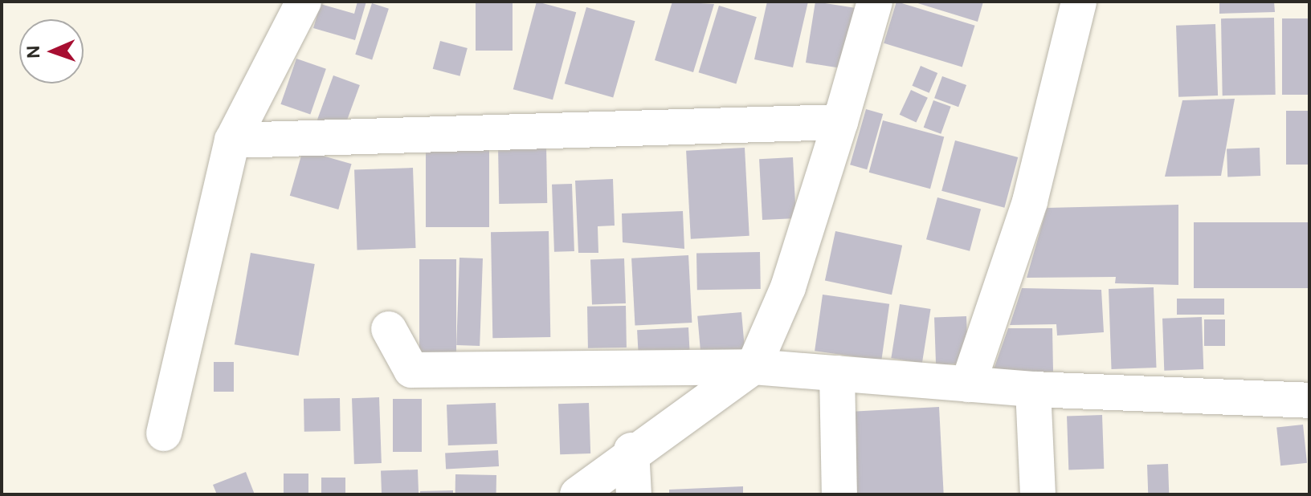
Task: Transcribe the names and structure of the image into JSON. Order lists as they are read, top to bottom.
{
  "north": "left"
}
